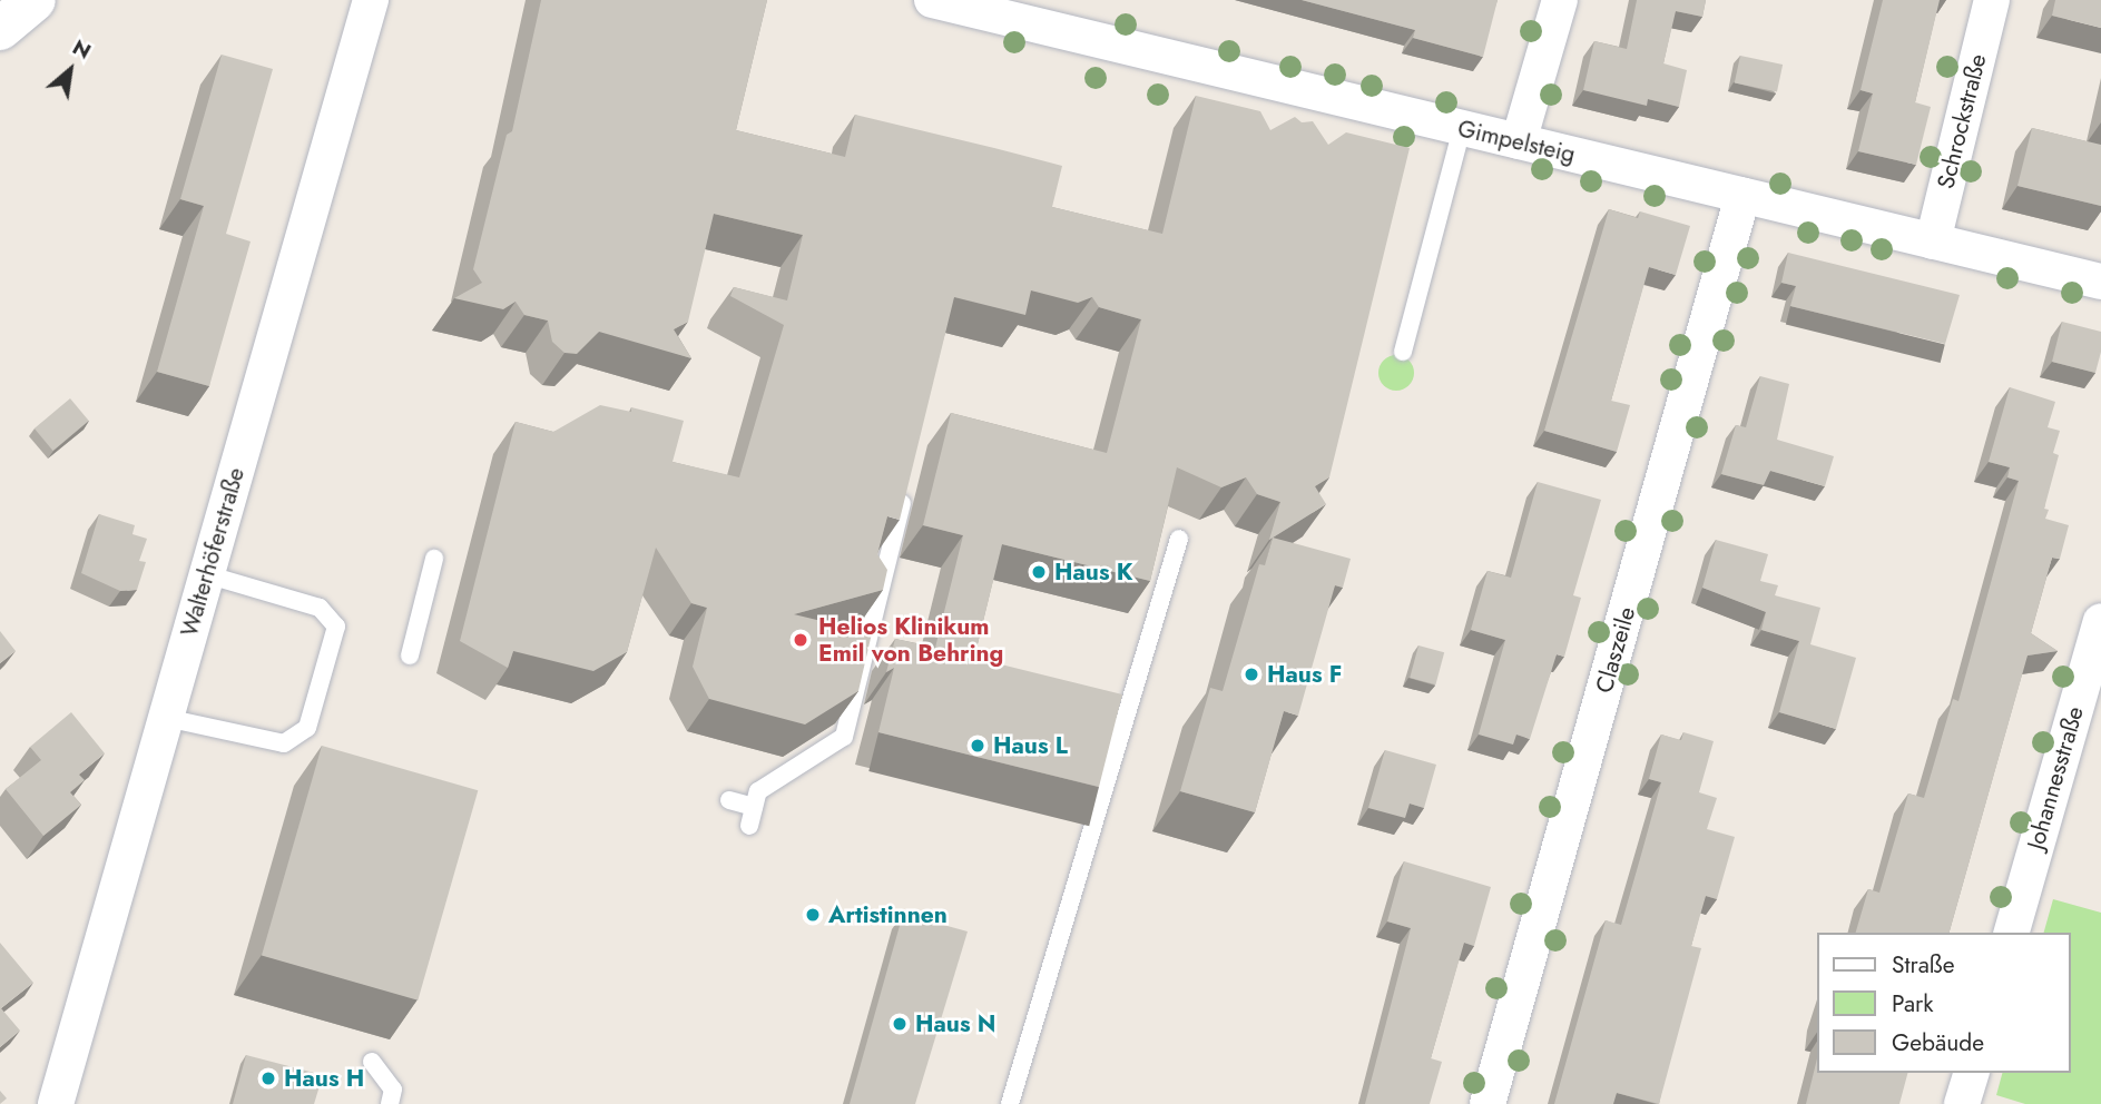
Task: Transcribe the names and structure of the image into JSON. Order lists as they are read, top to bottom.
{
  "streets": {
    "street": [
      "Schrockstraße",
      "Gimpelsteig",
      "Walterhöferstraße",
      "Claszeile",
      "Johannesstraße"
    ]
  },
  "crossings": [
    ["Schrockstraße", "Gimpelsteig"],
    ["Gimpelsteig", "Claszeile"]
  ],
  "places": [
    "Haus K",
    "Helios Klinikum Emil von Behring",
    "Haus F",
    "Haus L",
    "Artistinnen",
    "Haus N",
    "Haus H"
  ],
  "legend": ["Straße", "Park", "Gebäude"],
  "north": "top right"
}
